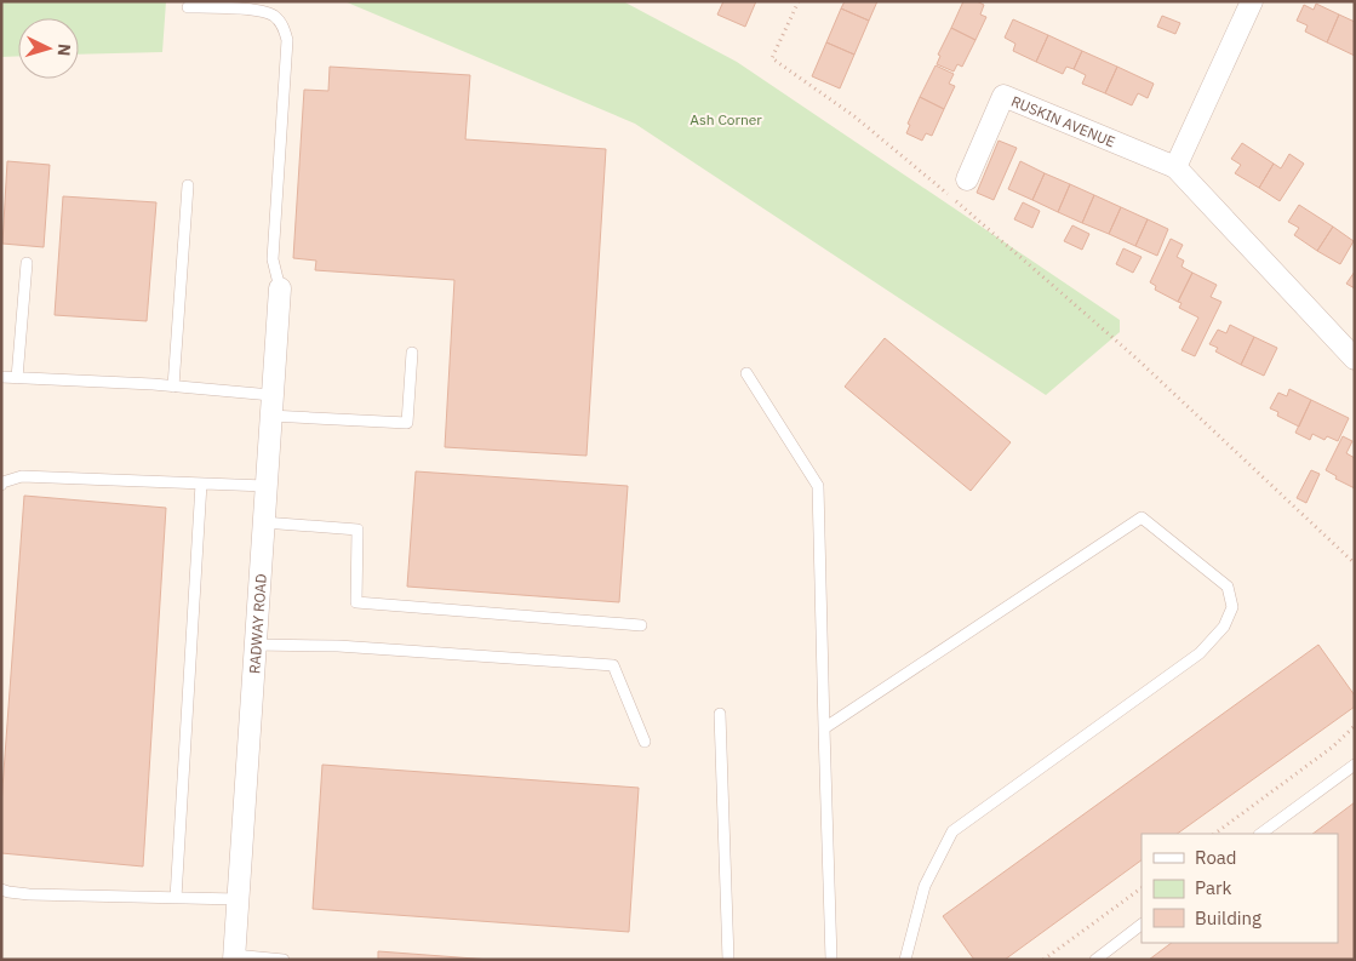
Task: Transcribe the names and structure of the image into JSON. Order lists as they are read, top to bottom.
{
  "streets": {
    "street": ["RUSKIN AVENUE", "RADWAY ROAD"]
  },
  "parks": ["Ash Corner"],
  "legend": ["Road", "Park", "Building"],
  "north": "right"
}
